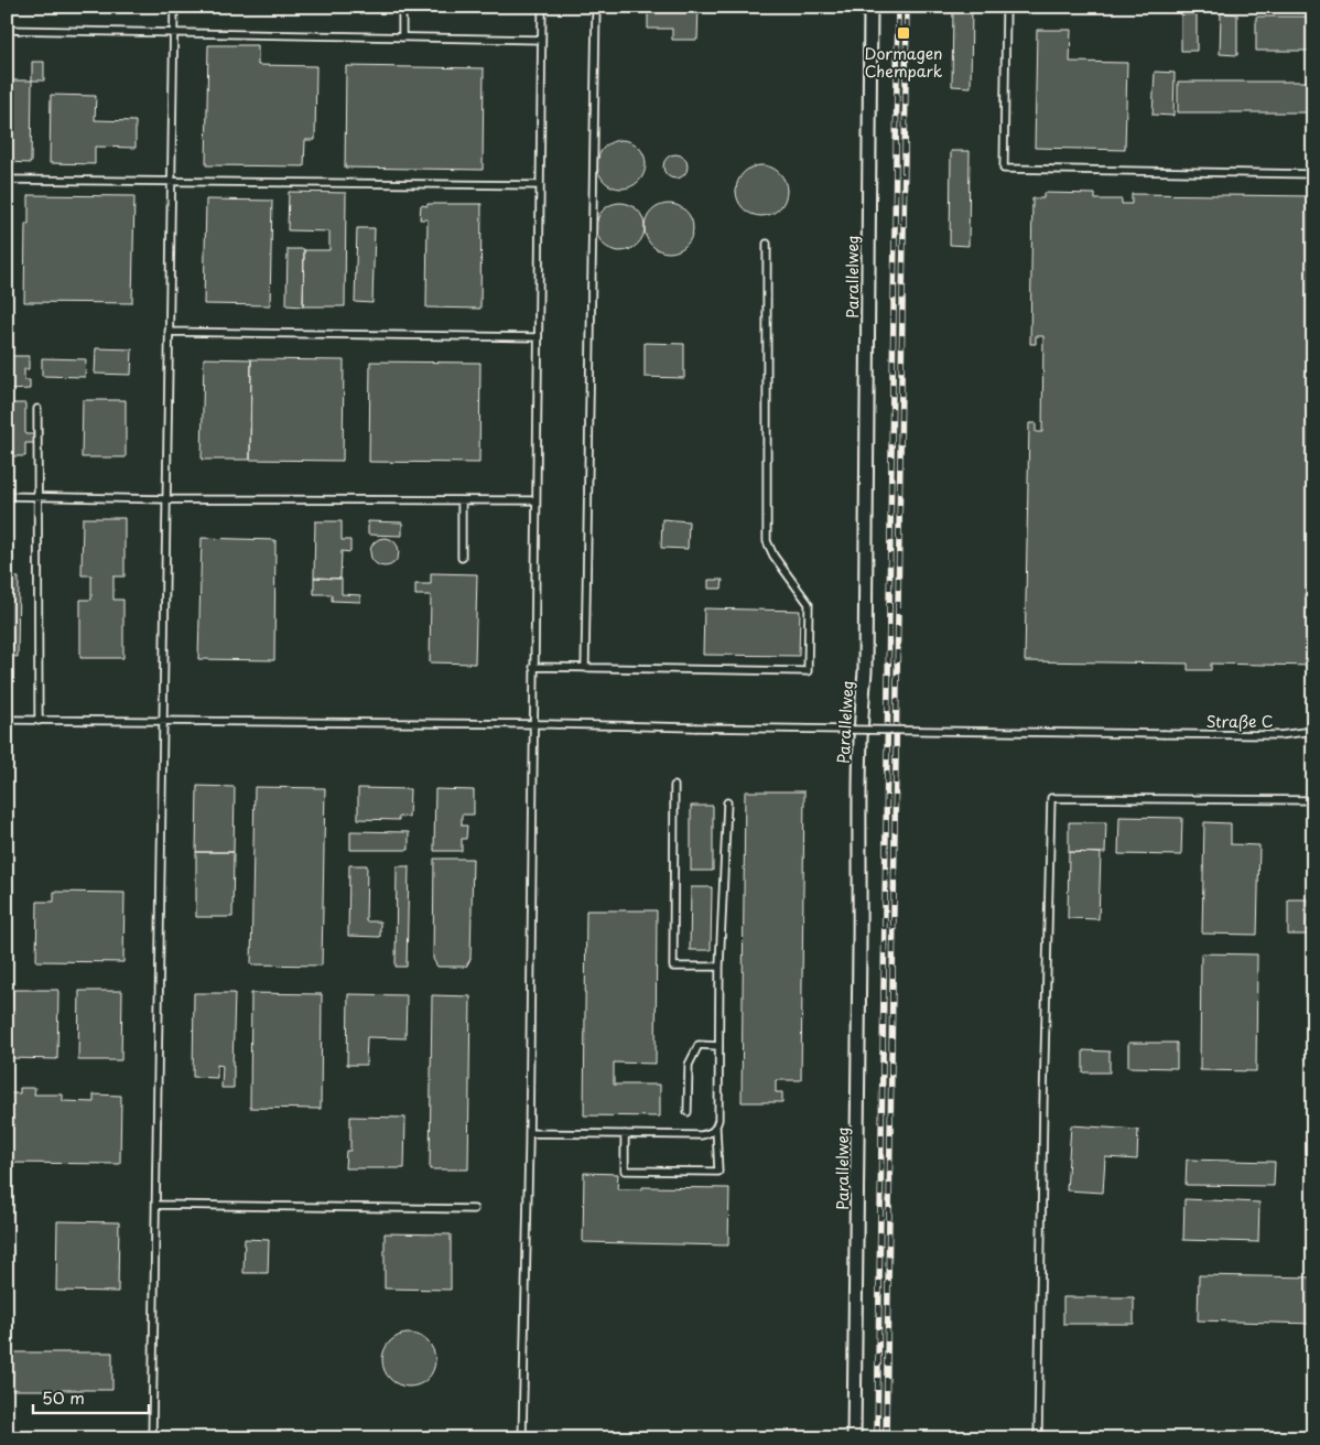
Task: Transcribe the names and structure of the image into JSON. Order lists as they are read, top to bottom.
{
  "streets": {
    "street": ["Parallelweg"],
    "lane": ["Straße C"]
  },
  "places": {
    "transit": ["Dormagen Chempark"]
  },
  "scale_bar": "50 m"
}
